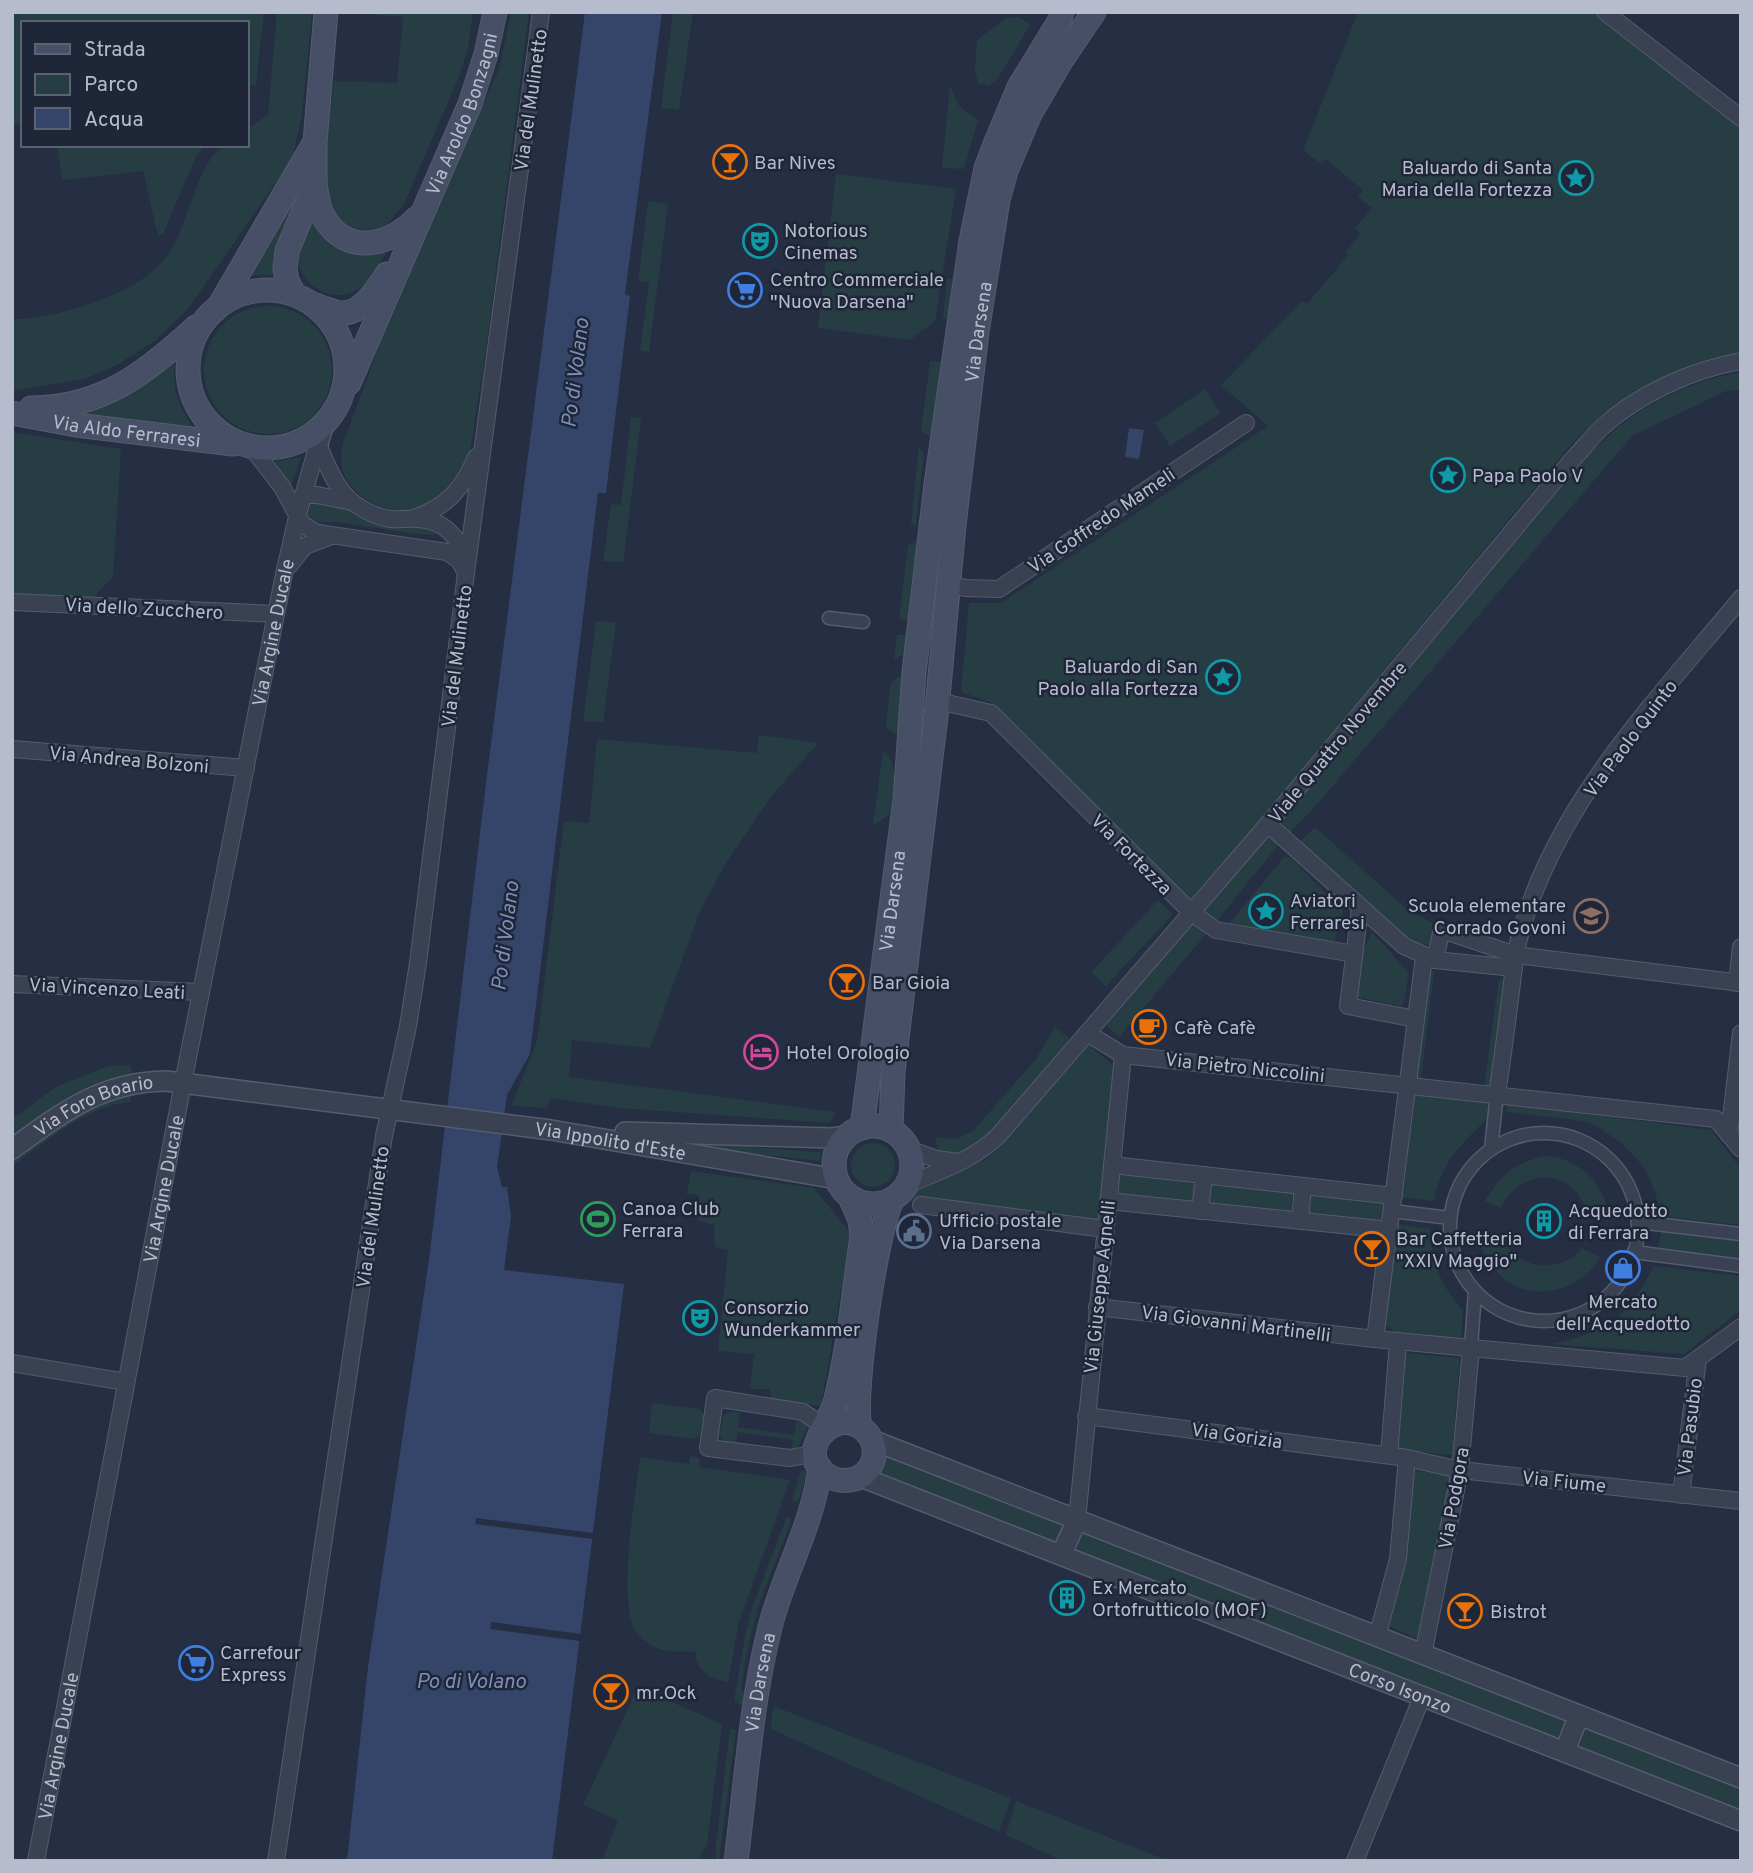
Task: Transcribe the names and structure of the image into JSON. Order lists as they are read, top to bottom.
{
  "streets": {
    "main road": [
      "Via Aroldo Bonzagni",
      "Via Darsena",
      "Via Aldo Ferraresi",
      "Via Argine Ducale"
    ],
    "street": [
      "Via del Mulinetto",
      "Via Goffredo Mameli",
      "Via dello Zucchero",
      "Via Paolo Quinto",
      "Viale Quattro Novembre",
      "Via Andrea Bolzoni",
      "Via Fortezza",
      "Via Vincenzo Leati",
      "Via Pietro Niccolini",
      "Via Foro Boario",
      "Via Ippolito d'Este",
      "Via Giuseppe Agnelli",
      "Via Giovanni Martinelli",
      "Via Pasubio",
      "Via Gorizia",
      "Via Fiume",
      "Via Podgora",
      "Corso Isonzo"
    ]
  },
  "crossings": [
    ["Via del Mulinetto", "Via Aroldo Bonzagni"],
    ["Via del Mulinetto", "Via Aldo Ferraresi"],
    ["Via del Mulinetto", "Via Argine Ducale"],
    ["Via Aroldo Bonzagni", "Via Aldo Ferraresi"],
    ["Via Aroldo Bonzagni", "Via Argine Ducale"],
    ["Via Darsena", "Via Goffredo Mameli"],
    ["Via Darsena", "Viale Quattro Novembre"],
    ["Via Darsena", "Via Fortezza"],
    ["Via Darsena", "Via Ippolito d'Este"],
    ["Via Darsena", "Corso Isonzo"],
    ["Via Aldo Ferraresi", "Via Argine Ducale"],
    ["Via dello Zucchero", "Via Argine Ducale"],
    ["Via Argine Ducale", "Via Andrea Bolzoni"],
    ["Via Argine Ducale", "Via Vincenzo Leati"],
    ["Via Argine Ducale", "Via Foro Boario"],
    ["Via Paolo Quinto", "Via Pietro Niccolini"],
    ["Viale Quattro Novembre", "Via Fortezza"],
    ["Viale Quattro Novembre", "Via Pietro Niccolini"],
    ["Viale Quattro Novembre", "Via Ippolito d'Este"],
    ["Via Pietro Niccolini", "Via Giuseppe Agnelli"],
    ["Via Giuseppe Agnelli", "Via Giovanni Martinelli"],
    ["Via Giuseppe Agnelli", "Via Gorizia"],
    ["Via Giuseppe Agnelli", "Corso Isonzo"],
    ["Via Giovanni Martinelli", "Via Pasubio"],
    ["Via Giovanni Martinelli", "Via Podgora"],
    ["Via Pasubio", "Via Fiume"],
    ["Via Gorizia", "Via Fiume"],
    ["Via Fiume", "Via Podgora"],
    ["Via Podgora", "Corso Isonzo"]
  ],
  "water": ["Po di Volano"],
  "places": {
    "bar": [
      "Bar Nives",
      "Bar Gioia",
      "Bar Caffetteria \"XXIV Maggio\"",
      "Bistrot",
      "mr.Ock"
    ],
    "place": [
      "Baluardo di Santa Maria della Fortezza",
      "Papa Paolo V",
      "Baluardo di San Paolo alla Fortezza",
      "Aviatori Ferraresi"
    ],
    "theatre": ["Notorious Cinemas", "Consorzio Wunderkammer"],
    "supermarket": ["Centro Commerciale \"Nuova Darsena\"", "Carrefour Express"],
    "school or university": ["Scuola elementare Corrado Govoni"],
    "cafe": ["Cafè Cafè"],
    "hotel": ["Hotel Orologio"],
    "sports": ["Canoa Club Ferrara"],
    "building": ["Acquedotto di Ferrara", "Ex Mercato Ortofrutticolo (MOF)"],
    "public building": ["Ufficio postale Via Darsena"],
    "shop": ["Mercato dell'Acquedotto"]
  },
  "legend": ["Strada", "Parco", "Acqua"]
}
